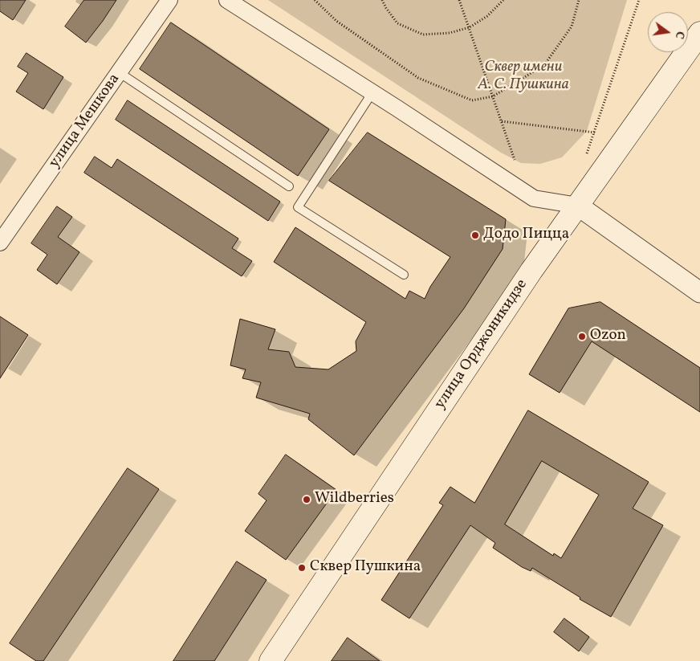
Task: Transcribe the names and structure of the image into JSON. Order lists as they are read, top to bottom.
{
  "streets": {
    "main road": ["улица Орджоникидзе"],
    "street": ["улица Мешкова"]
  },
  "parks": ["Сквер имени А. С. Пушкина"],
  "places": [
    "Додо Пицца",
    "Ozon",
    "Wildberries",
    "Сквер Пушкина"
  ],
  "north": "right"
}
